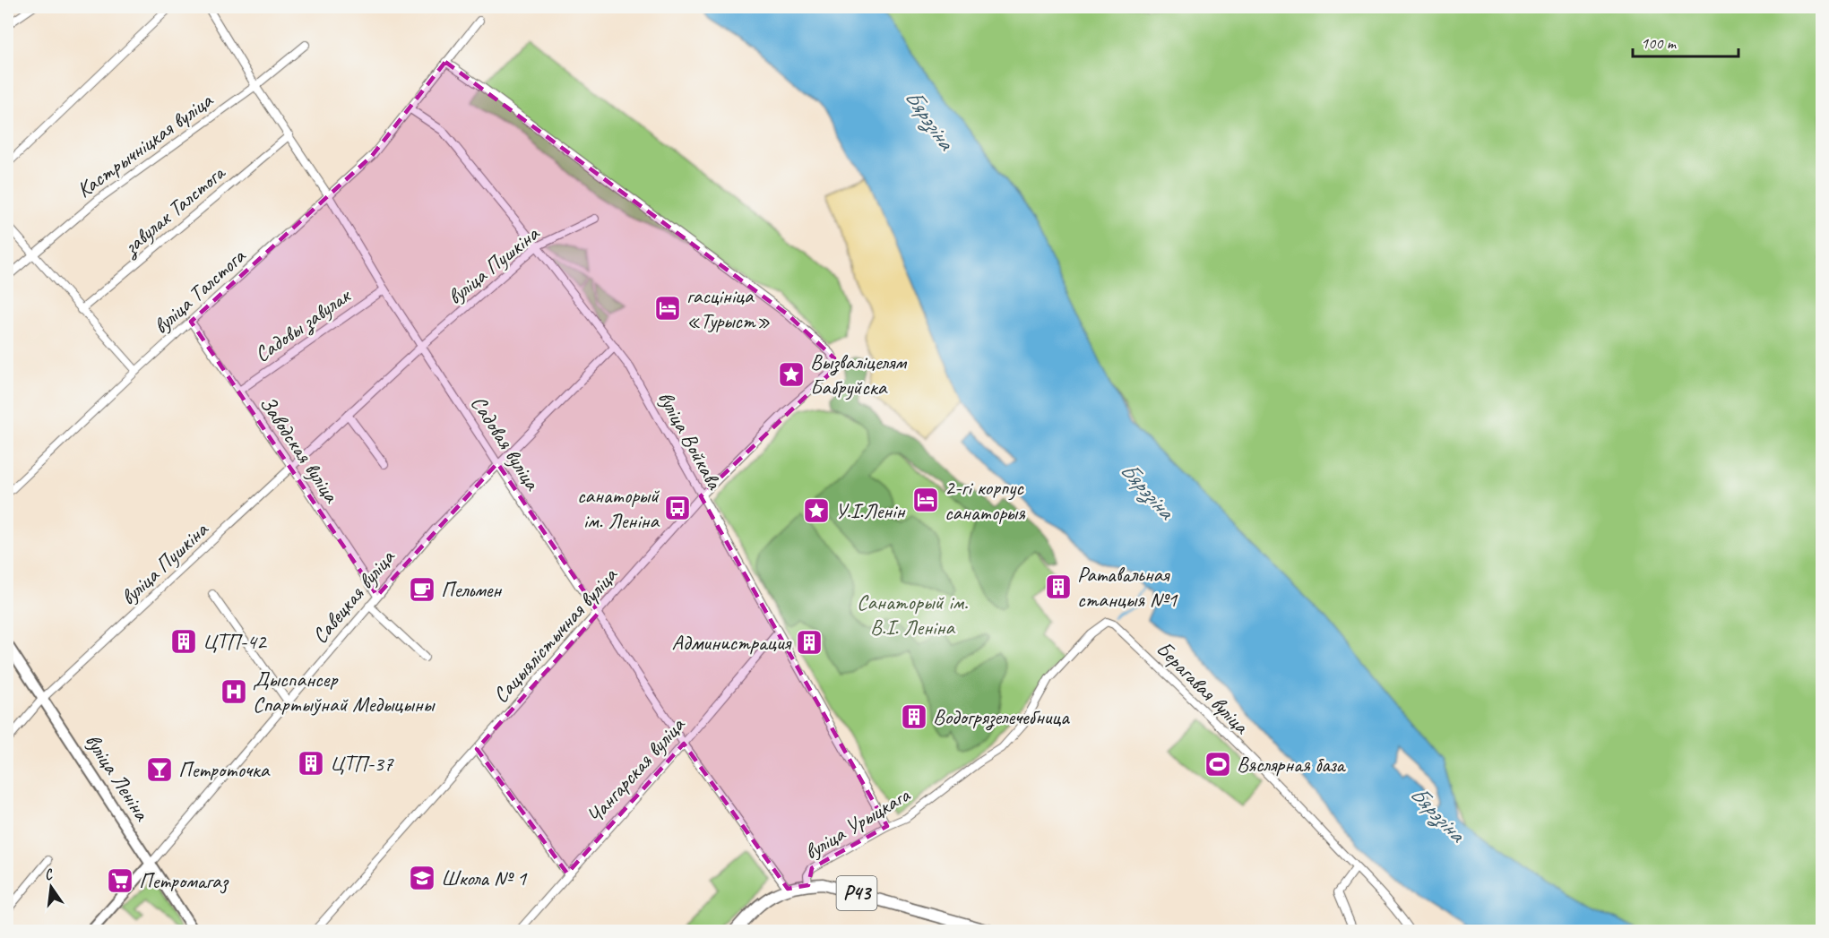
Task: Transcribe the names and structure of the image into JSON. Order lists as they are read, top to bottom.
{
  "streets": {
    "main road": [
      "Савецкая вуліца",
      "вуліца Леніна",
      "вуліца Урыцкага",
      "Р43"
    ],
    "street": [
      "Кастрычніцкая вуліца",
      "завулак Талстога",
      "вуліца Пушкіна",
      "вуліца Талстога",
      "Садовы завулак",
      "вуліца Войкава",
      "Садовая вуліца",
      "Заводская вуліца",
      "Сацыялістычная вуліца",
      "Берагавая вуліца",
      "Чангарская вуліца"
    ]
  },
  "crossings": [
    ["Кастрычніцкая вуліца", "Садовая вуліца"],
    ["завулак Талстога", "Садовая вуліца"],
    ["вуліца Пушкіна", "вуліца Войкава"],
    ["вуліца Пушкіна", "Садовая вуліца"],
    ["вуліца Пушкіна", "Заводская вуліца"],
    ["вуліца Пушкіна", "вуліца Леніна"],
    ["вуліца Талстога", "вуліца Войкава"],
    ["вуліца Талстога", "Садовая вуліца"],
    ["вуліца Талстога", "Заводская вуліца"],
    ["вуліца Талстога", "Сацыялістычная вуліца"],
    ["Садовы завулак", "Садовая вуліца"],
    ["Садовы завулак", "Заводская вуліца"],
    ["вуліца Войкава", "Савецкая вуліца"],
    ["вуліца Войкава", "Сацыялістычная вуліца"],
    ["вуліца Войкава", "Чангарская вуліца"],
    ["вуліца Войкава", "вуліца Урыцкага"],
    ["Садовая вуліца", "Савецкая вуліца"],
    ["Садовая вуліца", "Сацыялістычная вуліца"],
    ["Садовая вуліца", "Чангарская вуліца"],
    ["Садовая вуліца", "вуліца Урыцкага"],
    ["Заводская вуліца", "Савецкая вуліца"],
    ["Савецкая вуліца", "вуліца Леніна"],
    ["Берагавая вуліца", "вуліца Урыцкага"]
  ],
  "water": ["Бярэзіна"],
  "parks": ["Санаторый ім. В.І. Леніна"],
  "places": {
    "hotel": ["гасцініца «Турыст»", "2-гі корпус санаторыя"],
    "place": ["Вызваліцелям Бабруйска", "У.І.Ленін"],
    "bus stop": ["санаторый ім. Леніна"],
    "building": [
      "Ратавальная станцыя №1",
      "ЦТП-42",
      "Администрация",
      "Водогрязелечебница",
      "ЦТП-37"
    ],
    "cafe": ["Пельмен"],
    "hospital": ["Дыспансер Спартыўнай Медыцыны"],
    "sports": ["Вяслярная база"],
    "bar": ["Петроточка"],
    "school or university": ["Школа № 1"],
    "supermarket": ["Петромагаз"]
  },
  "scale_bar": "100 m",
  "north": "top"
}
